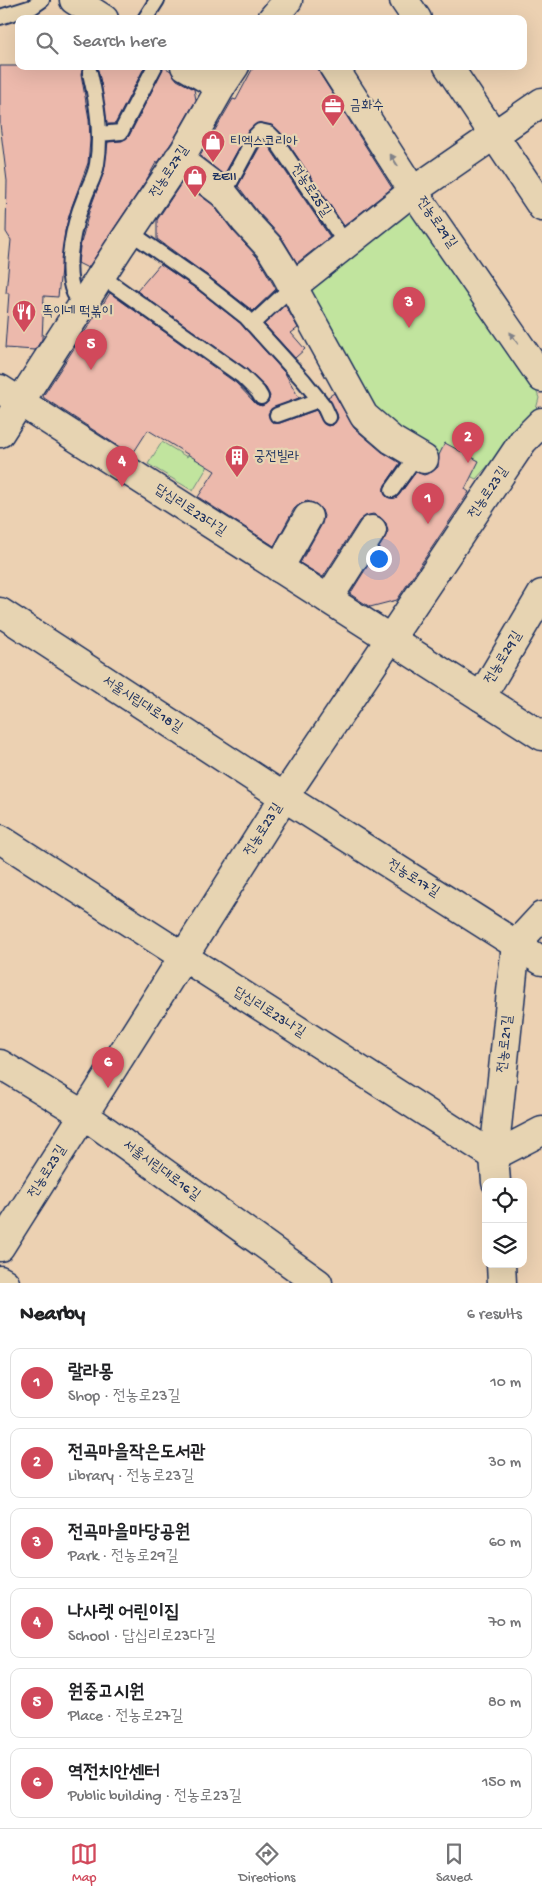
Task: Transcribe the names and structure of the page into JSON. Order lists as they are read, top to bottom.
{
  "streets": {
    "street": [
      "전농로27길",
      "전농로29길",
      "전농로23길",
      "답십리로23다길",
      "서울시립대로18길",
      "전농로17길",
      "답십리로23나길",
      "전농로21길",
      "서울시립대로16길"
    ],
    "lane": ["전농로25길"]
  },
  "crossings": [
    ["전농로27길", "답십리로23다길"],
    ["전농로29길", "답십리로23다길"],
    ["전농로23길", "답십리로23다길"],
    ["전농로23길", "서울시립대로18길"],
    ["전농로23길", "전농로17길"],
    ["전농로23길", "답십리로23나길"],
    ["전농로23길", "서울시립대로16길"],
    ["서울시립대로18길", "전농로17길"],
    ["전농로17길", "전농로21길"],
    ["답십리로23나길", "전농로21길"]
  ],
  "places": {
    "office": ["금화수"],
    "shop": ["티엑스코리아", "ZEII"],
    "restaurant": ["똑이네 떡볶이"],
    "building": ["궁전빌라"]
  },
  "page": {
    "search": "Search here",
    "pins": [
      "3",
      "5",
      "2",
      "4",
      "1",
      "6"
    ],
    "heading": ["Nearby", "6 results"],
    "list": [
      {
        "mark": "1",
        "name": "랄라몽",
        "note": "Shop · 전농로23길",
        "value": "10 m"
      },
      {
        "mark": "2",
        "name": "전곡마을작은도서관",
        "note": "Library · 전농로23길",
        "value": "30 m"
      },
      {
        "mark": "3",
        "name": "전곡마을마당공원",
        "note": "Park · 전농로29길",
        "value": "60 m"
      },
      {
        "mark": "4",
        "name": "나사렛 어린이집",
        "note": "School · 답십리로23다길",
        "value": "70 m"
      },
      {
        "mark": "5",
        "name": "원중고시원",
        "note": "Place · 전농로27길",
        "value": "80 m"
      },
      {
        "mark": "6",
        "name": "역전치안센터",
        "note": "Public building · 전농로23길",
        "value": "150 m"
      }
    ],
    "nav": ["Map", "Directions", "Saved"]
  }
}
